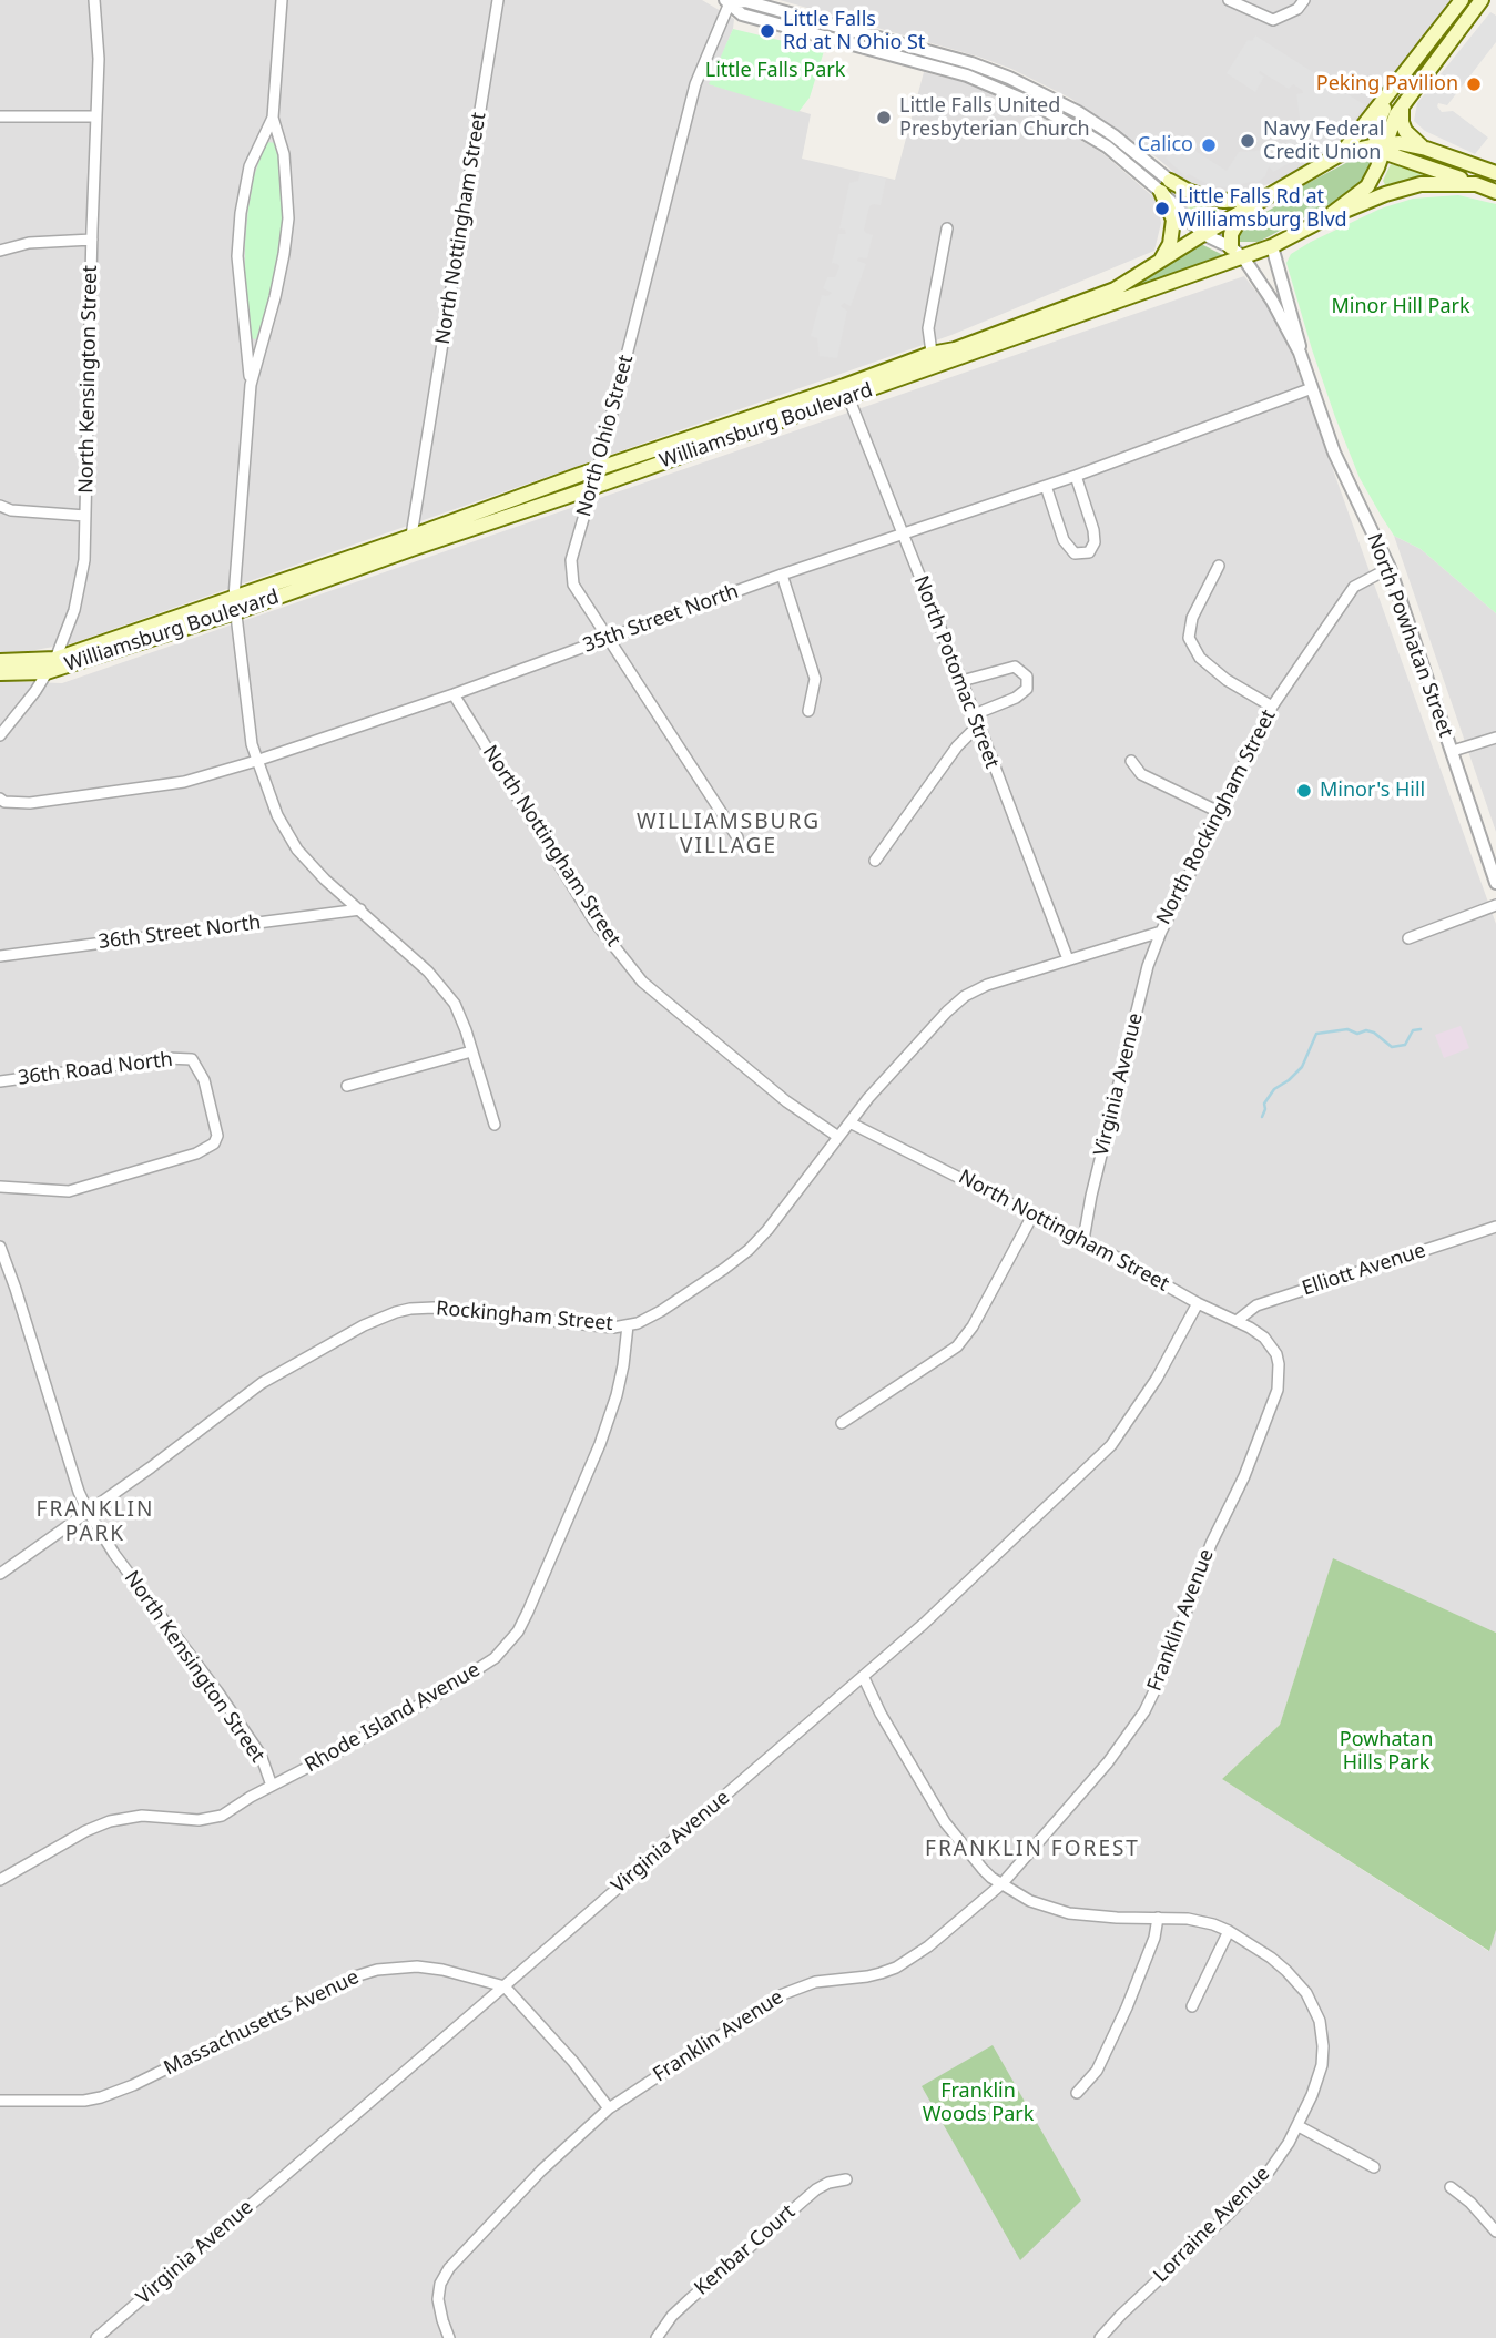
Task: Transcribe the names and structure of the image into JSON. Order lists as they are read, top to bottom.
{
  "streets": {
    "main road": ["Williamsburg Boulevard"],
    "street": [
      "North Nottingham Street",
      "North Kensington Street",
      "North Ohio Street",
      "35th Street North",
      "North Powhatan Street",
      "North Potomac Street",
      "North Rockingham Street",
      "36th Street North",
      "36th Road North",
      "Virginia Avenue",
      "Elliott Avenue",
      "Rockingham Street",
      "Franklin Avenue",
      "Rhode Island Avenue",
      "Massachusetts Avenue",
      "Lorraine Avenue",
      "Kenbar Court"
    ]
  },
  "crossings": [
    ["North Nottingham Street", "Williamsburg Boulevard"],
    ["North Nottingham Street", "35th Street North"],
    ["North Nottingham Street", "Virginia Avenue"],
    ["North Nottingham Street", "Elliott Avenue"],
    ["North Nottingham Street", "Rockingham Street"],
    ["North Nottingham Street", "Franklin Avenue"],
    ["North Kensington Street", "Williamsburg Boulevard"],
    ["North Kensington Street", "Rockingham Street"],
    ["North Kensington Street", "Rhode Island Avenue"],
    ["Williamsburg Boulevard", "North Ohio Street"],
    ["Williamsburg Boulevard", "North Powhatan Street"],
    ["Williamsburg Boulevard", "North Potomac Street"],
    ["North Ohio Street", "35th Street North"],
    ["North Ohio Street", "North Powhatan Street"],
    ["35th Street North", "North Powhatan Street"],
    ["35th Street North", "North Potomac Street"],
    ["North Powhatan Street", "North Rockingham Street"],
    ["North Potomac Street", "North Rockingham Street"],
    ["North Rockingham Street", "Virginia Avenue"],
    ["North Rockingham Street", "Rockingham Street"],
    ["Virginia Avenue", "Massachusetts Avenue"],
    ["Virginia Avenue", "Lorraine Avenue"],
    ["Elliott Avenue", "Franklin Avenue"],
    ["Rockingham Street", "Rhode Island Avenue"],
    ["Franklin Avenue", "Lorraine Avenue"]
  ],
  "districts": ["WILLIAMSBURG VILLAGE", "FRANKLIN PARK", "FRANKLIN FOREST"],
  "parks": [
    "Little Falls Park",
    "Minor Hill Park",
    "Powhatan Hills Park",
    "Franklin Woods Park"
  ],
  "places": [
    "Little Falls Rd at N Ohio St",
    "Peking Pavilion",
    "Little Falls United Presbyterian Church",
    "Navy Federal Credit Union",
    "Calico",
    "Little Falls Rd at Williamsburg Blvd",
    "Minor's Hill"
  ]
}
